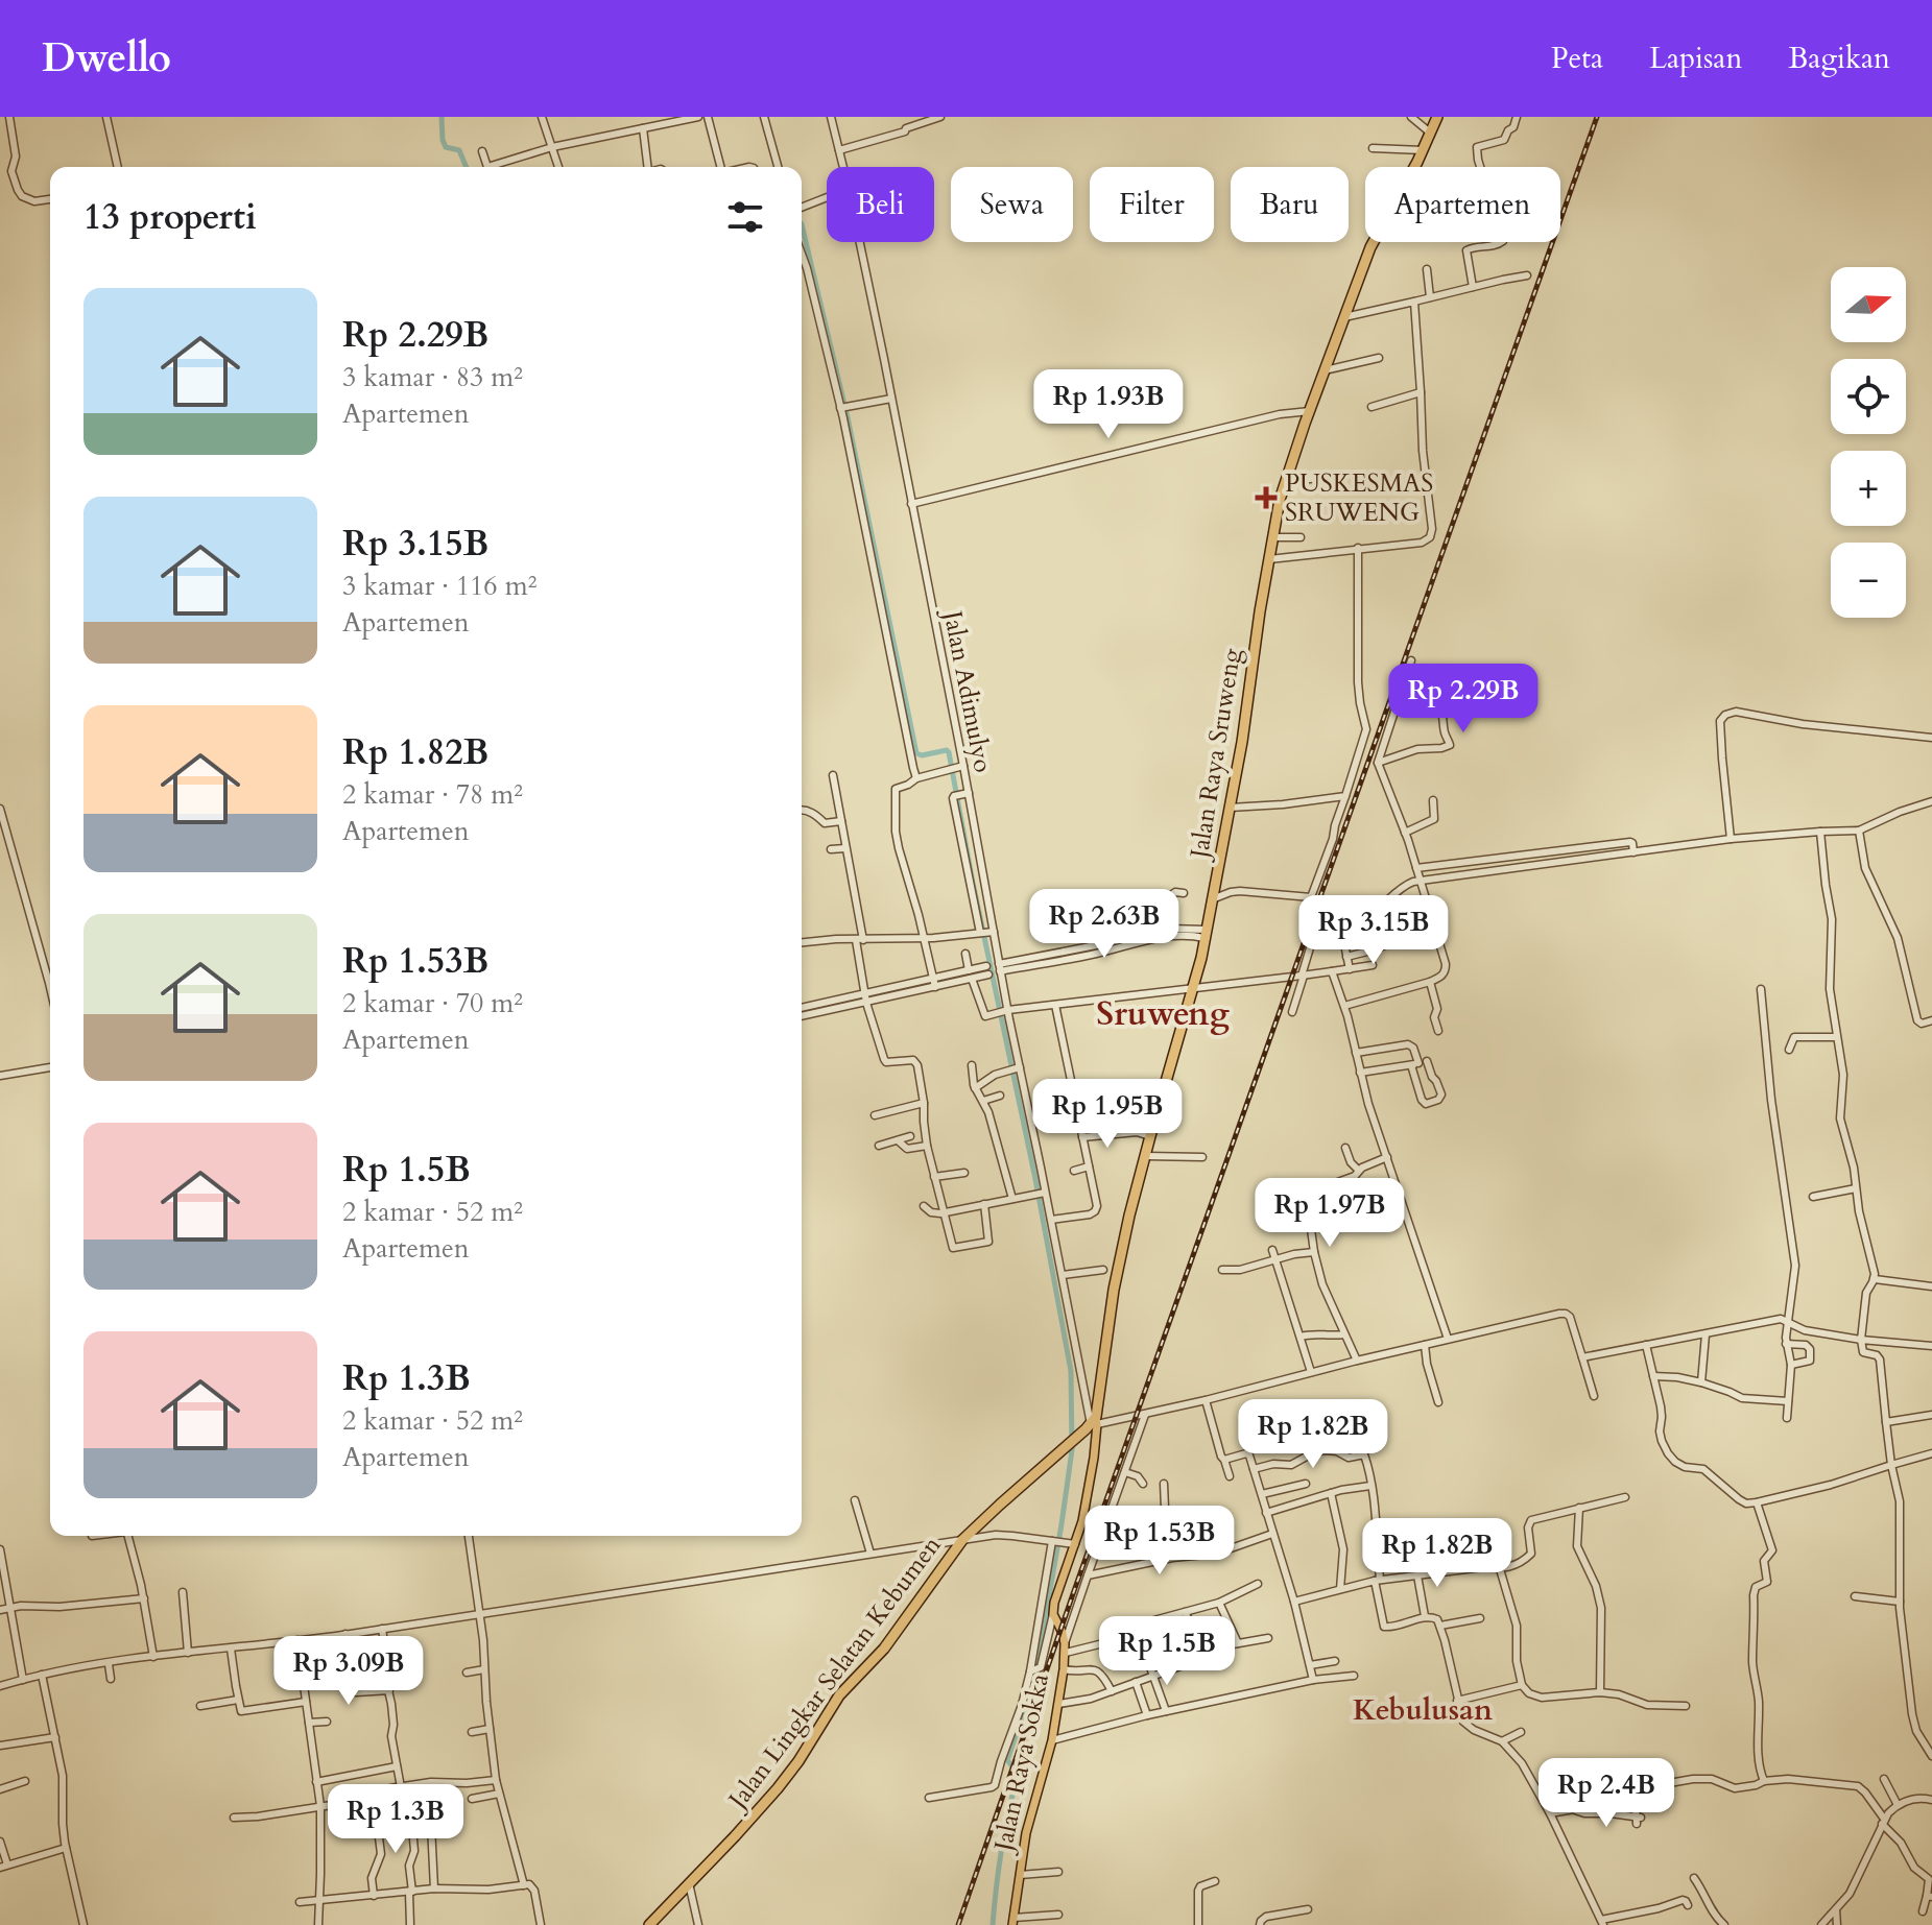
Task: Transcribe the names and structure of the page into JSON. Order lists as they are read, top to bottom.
{
  "streets": {
    "highway": ["Jalan Raya Sruweng", "Jalan Lingkar Selatan Kebumen"],
    "main road": ["Jalan Raya Sokka"],
    "street": ["Jalan Adimulyo"]
  },
  "crossings": [
    ["Jalan Adimulyo", "Jalan Raya Sruweng"],
    ["Jalan Adimulyo", "Jalan Lingkar Selatan Kebumen"],
    ["Jalan Raya Sruweng", "Jalan Lingkar Selatan Kebumen"]
  ],
  "districts": ["Sruweng", "Kebulusan"],
  "places": {
    "health": ["PUSKESMAS SRUWENG"]
  },
  "north": "right",
  "page": {
    "header": "Dwello",
    "nav": ["Peta", "Lapisan", "Bagikan"],
    "chip": [
      "Beli",
      "Sewa",
      "Filter",
      "Baru",
      "Apartemen"
    ],
    "heading": "13 properti",
    "map_buttons": ["+", "−"],
    "list": [
      {
        "name": "Rp 2.29B",
        "note": "3 kamar · 83 m² · Apartemen"
      },
      {
        "name": "Rp 3.15B",
        "note": "3 kamar · 116 m² · Apartemen"
      },
      {
        "name": "Rp 1.82B",
        "note": "2 kamar · 78 m² · Apartemen"
      },
      {
        "name": "Rp 1.53B",
        "note": "2 kamar · 70 m² · Apartemen"
      },
      {
        "name": "Rp 1.5B",
        "note": "2 kamar · 52 m² · Apartemen"
      },
      {
        "name": "Rp 1.3B",
        "note": "2 kamar · 52 m² · Apartemen"
      }
    ],
    "price": [
      "Rp 1.93B",
      "Rp 2.29B",
      "Rp 2.63B",
      "Rp 3.15B",
      "Rp 1.95B",
      "Rp 1.97B",
      "Rp 1.82B",
      "Rp 1.53B",
      "Rp 1.82B",
      "Rp 1.5B",
      "Rp 3.09B",
      "Rp 2.4B",
      "Rp 1.3B"
    ]
  }
}
